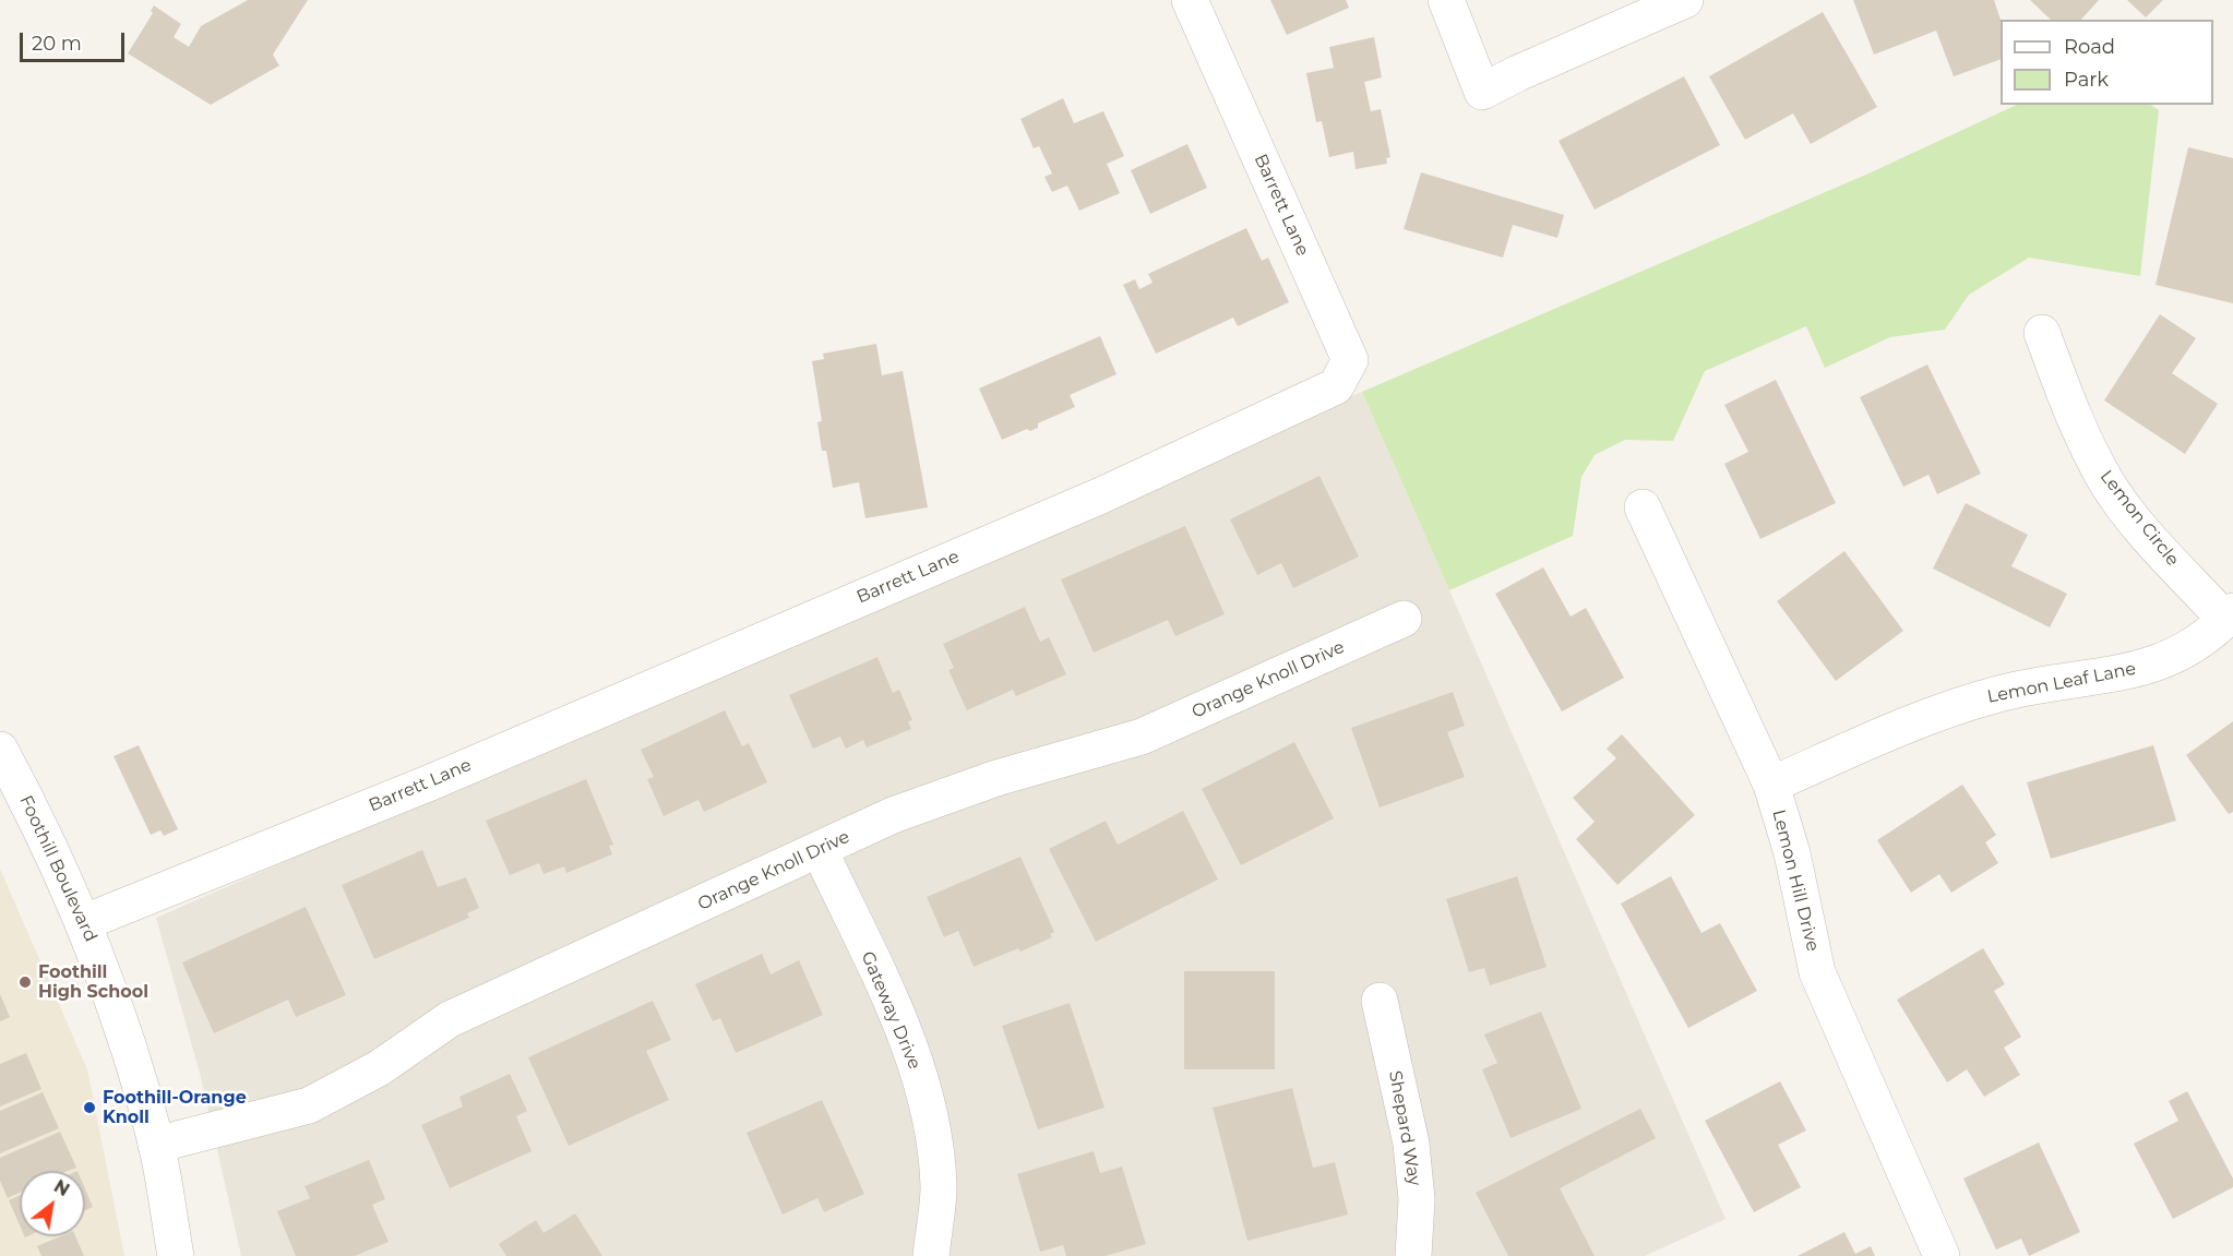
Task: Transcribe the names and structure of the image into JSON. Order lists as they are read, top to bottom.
{
  "streets": {
    "street": [
      "Barrett Lane",
      "Lemon Circle",
      "Orange Knoll Drive",
      "Lemon Leaf Lane",
      "Foothill Boulevard",
      "Lemon Hill Drive",
      "Gateway Drive",
      "Shepard Way"
    ]
  },
  "crossings": [
    ["Barrett Lane", "Foothill Boulevard"],
    ["Lemon Circle", "Lemon Leaf Lane"],
    ["Orange Knoll Drive", "Foothill Boulevard"],
    ["Orange Knoll Drive", "Gateway Drive"],
    ["Lemon Leaf Lane", "Lemon Hill Drive"]
  ],
  "places": ["Foothill High School", "Foothill-Orange Knoll"],
  "legend": ["Road", "Park"],
  "scale_bar": "20 m",
  "north": "top right"
}
